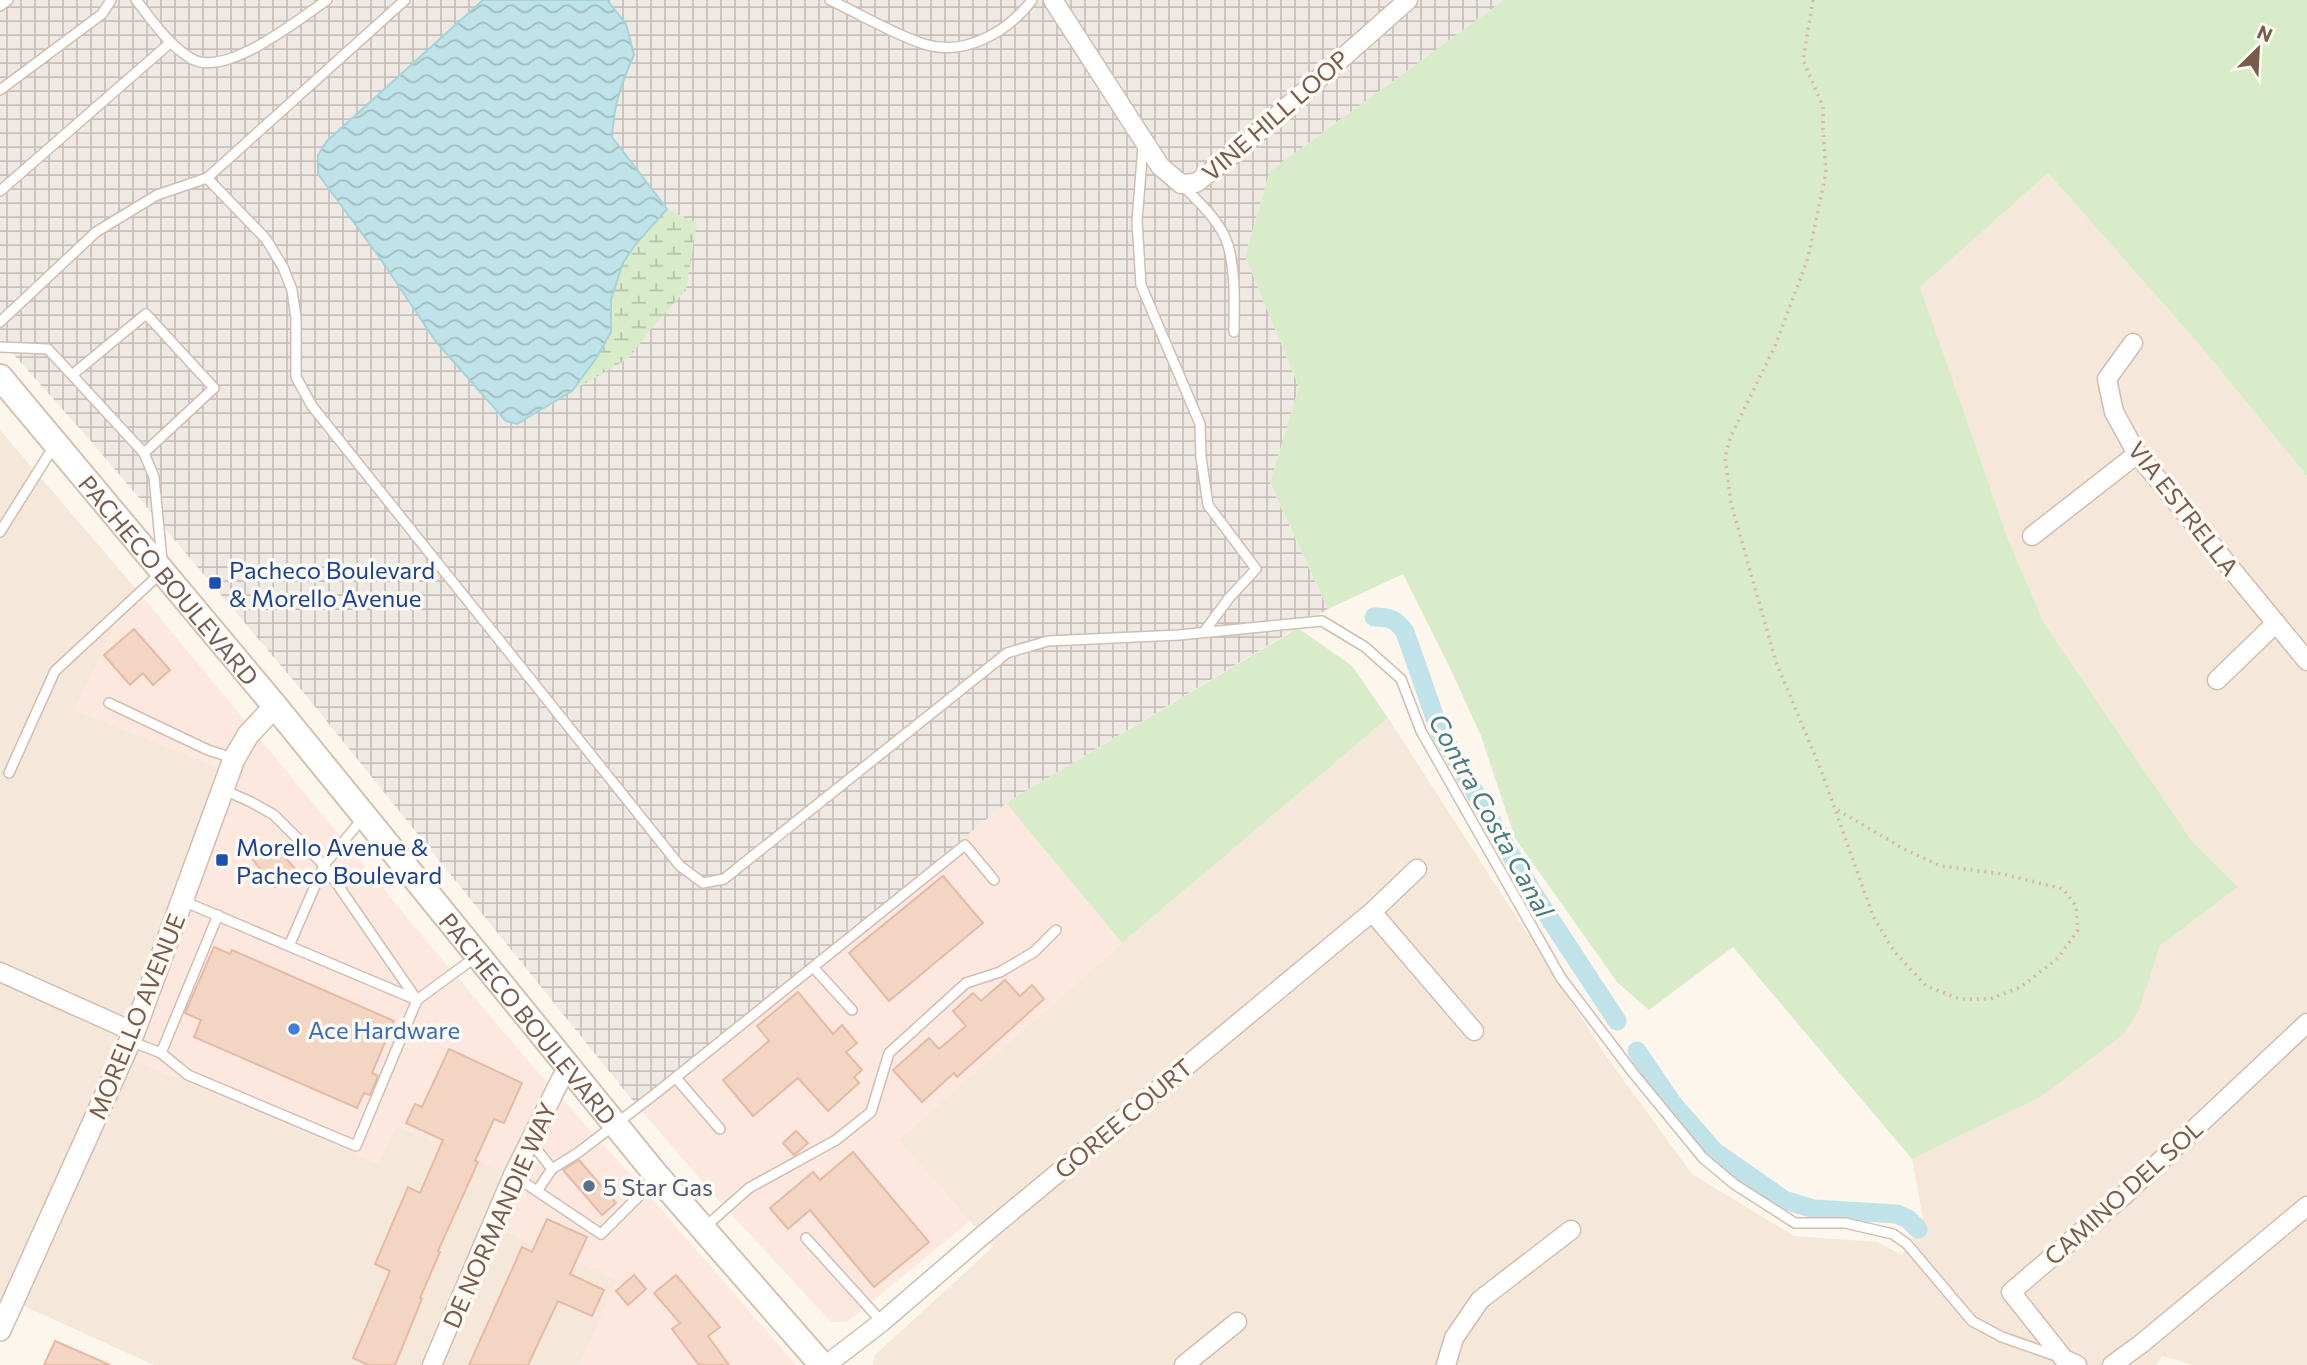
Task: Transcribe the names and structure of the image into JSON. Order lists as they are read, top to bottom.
{
  "streets": {
    "main road": ["PACHECO BOULEVARD"],
    "street": [
      "VINE HILL LOOP",
      "VIA ESTRELLA",
      "MORELLO AVENUE",
      "GOREE COURT",
      "CAMINO DEL SOL",
      "DE NORMANDIE WAY"
    ]
  },
  "crossings": [
    ["PACHECO BOULEVARD", "MORELLO AVENUE"],
    ["PACHECO BOULEVARD", "GOREE COURT"],
    ["PACHECO BOULEVARD", "DE NORMANDIE WAY"]
  ],
  "water": ["Contra Costa Canal"],
  "places": {
    "transit": ["Pacheco Boulevard & Morello Avenue", "Morello Avenue & Pacheco Boulevard"],
    "other": ["Ace Hardware", "5 Star Gas"]
  },
  "north": "top right"
}
